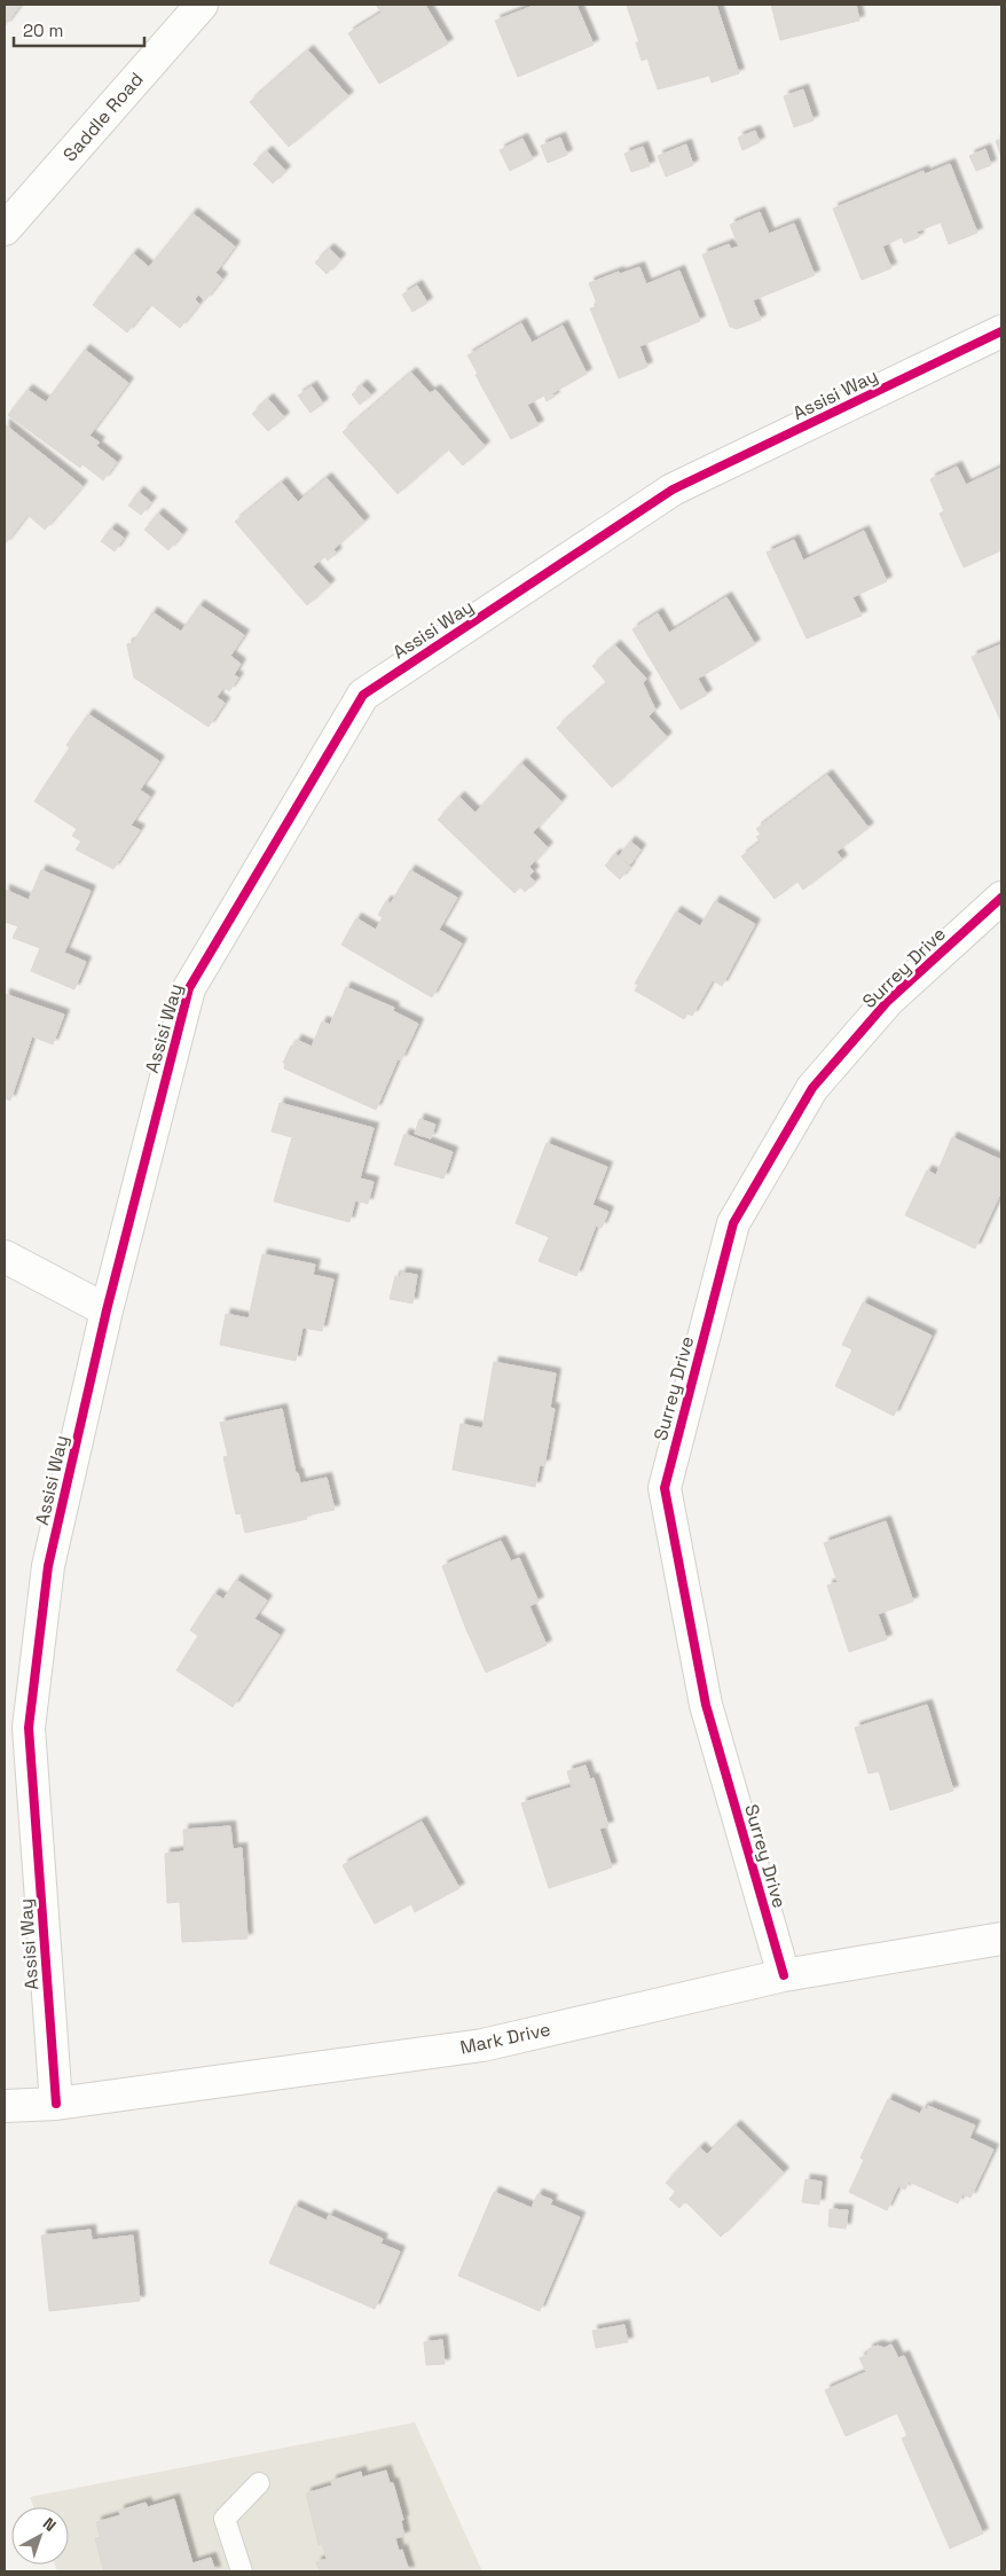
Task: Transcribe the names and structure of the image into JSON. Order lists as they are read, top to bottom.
{
  "streets": {
    "street": [
      "Saddle Road",
      "Assisi Way",
      "Surrey Drive",
      "Mark Drive"
    ]
  },
  "crossings": [
    ["Assisi Way", "Mark Drive"],
    ["Surrey Drive", "Mark Drive"]
  ],
  "scale_bar": "20 m",
  "north": "top right"
}
